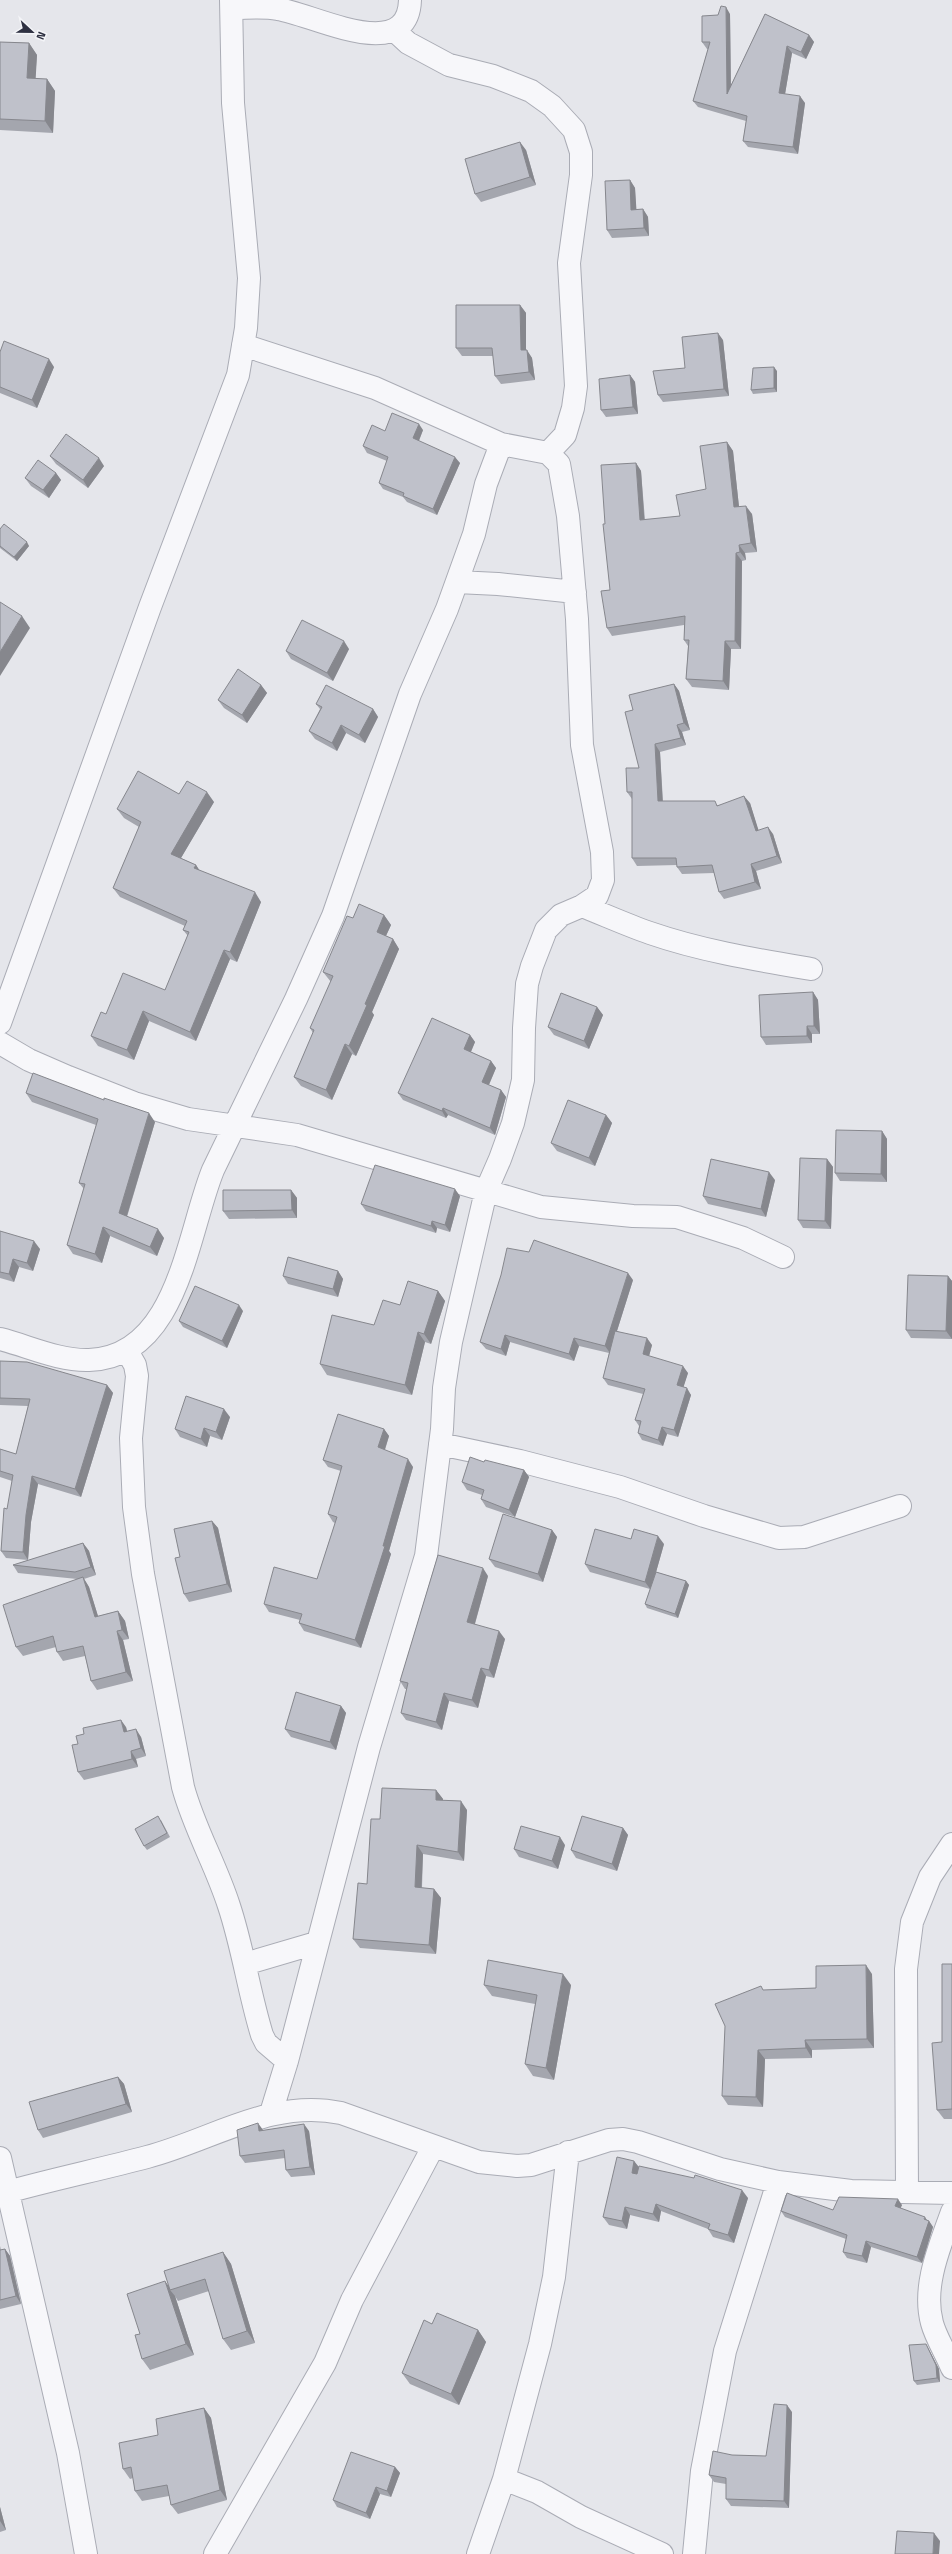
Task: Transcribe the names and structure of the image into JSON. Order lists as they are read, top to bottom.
{
  "north": "right"
}
